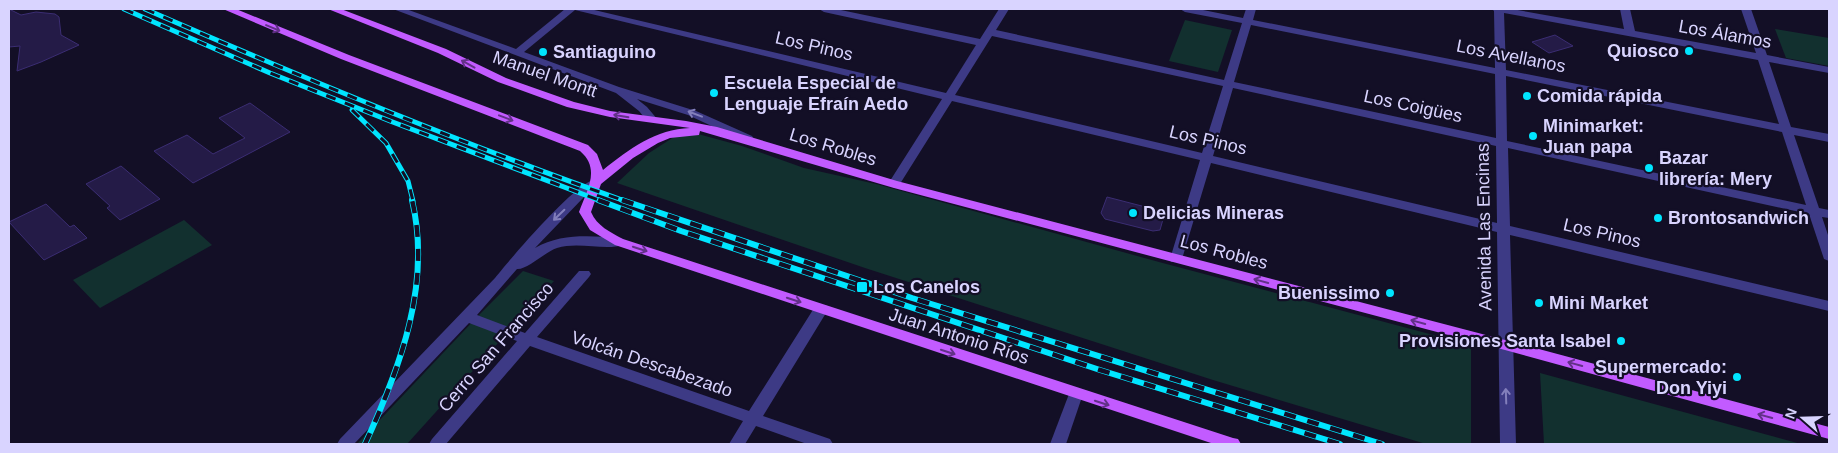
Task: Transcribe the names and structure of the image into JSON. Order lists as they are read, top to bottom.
{
  "streets": {
    "main road": ["Manuel Montt", "Los Robles", "Juan Antonio Ríos"],
    "street": [
      "Los Álamos",
      "Los Pinos",
      "Los Avellanos",
      "Los Coigües",
      "Avenida Las Encinas",
      "Cerro San Francisco",
      "Volcán Descabezado"
    ]
  },
  "crossings": [
    ["Los Álamos", "Avenida Las Encinas"],
    ["Los Pinos", "Avenida Las Encinas"],
    ["Los Avellanos", "Avenida Las Encinas"],
    ["Manuel Montt", "Los Robles"],
    ["Los Coigües", "Avenida Las Encinas"],
    ["Los Robles", "Avenida Las Encinas"],
    ["Juan Antonio Ríos", "Cerro San Francisco"],
    ["Cerro San Francisco", "Volcán Descabezado"]
  ],
  "one_way": ["Los Robles", "Juan Antonio Ríos"],
  "places": {
    "other": [
      "Quiosco",
      "Santiaguino",
      "Escuela Especial de Lenguaje Efraín Aedo",
      "Comida rápida",
      "Minimarket: Juan papa",
      "Bazar librería: Mery",
      "Delicias Mineras",
      "Brontosandwich",
      "Buenissimo",
      "Mini Market",
      "Provisiones Santa Isabel",
      "Supermercado: Don Yiyi"
    ],
    "transit": ["Los Canelos"]
  },
  "north": "left"
}
